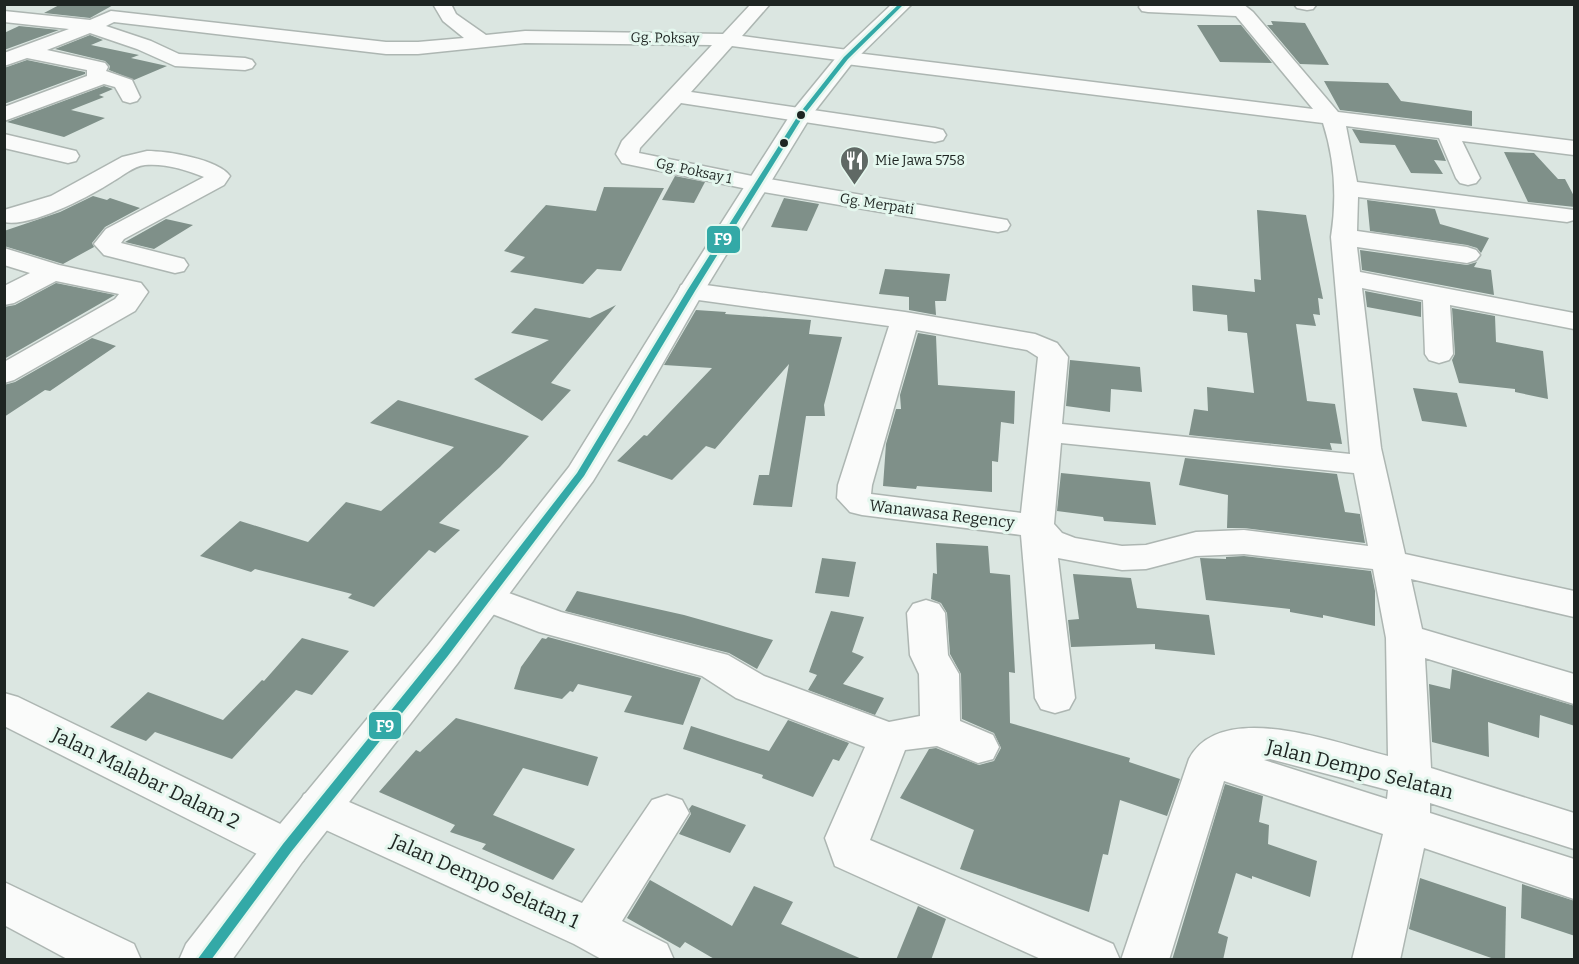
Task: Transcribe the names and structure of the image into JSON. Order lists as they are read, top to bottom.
{
  "streets": {
    "street": [
      "Gg. Poksay",
      "Gg. Poksay 1",
      "Gg. Merpati",
      "Wanawasa Regency",
      "Jalan Dempo Selatan",
      "Jalan Malabar Dalam 2",
      "Jalan Dempo Selatan 1"
    ]
  },
  "crossings": [
    ["Gg. Poksay", "Gg. Poksay 1"],
    ["Gg. Poksay 1", "Gg. Merpati"]
  ],
  "places": {
    "restaurant": ["Mie Jawa 5758"]
  },
  "lines": ["transit line F9"]
}
